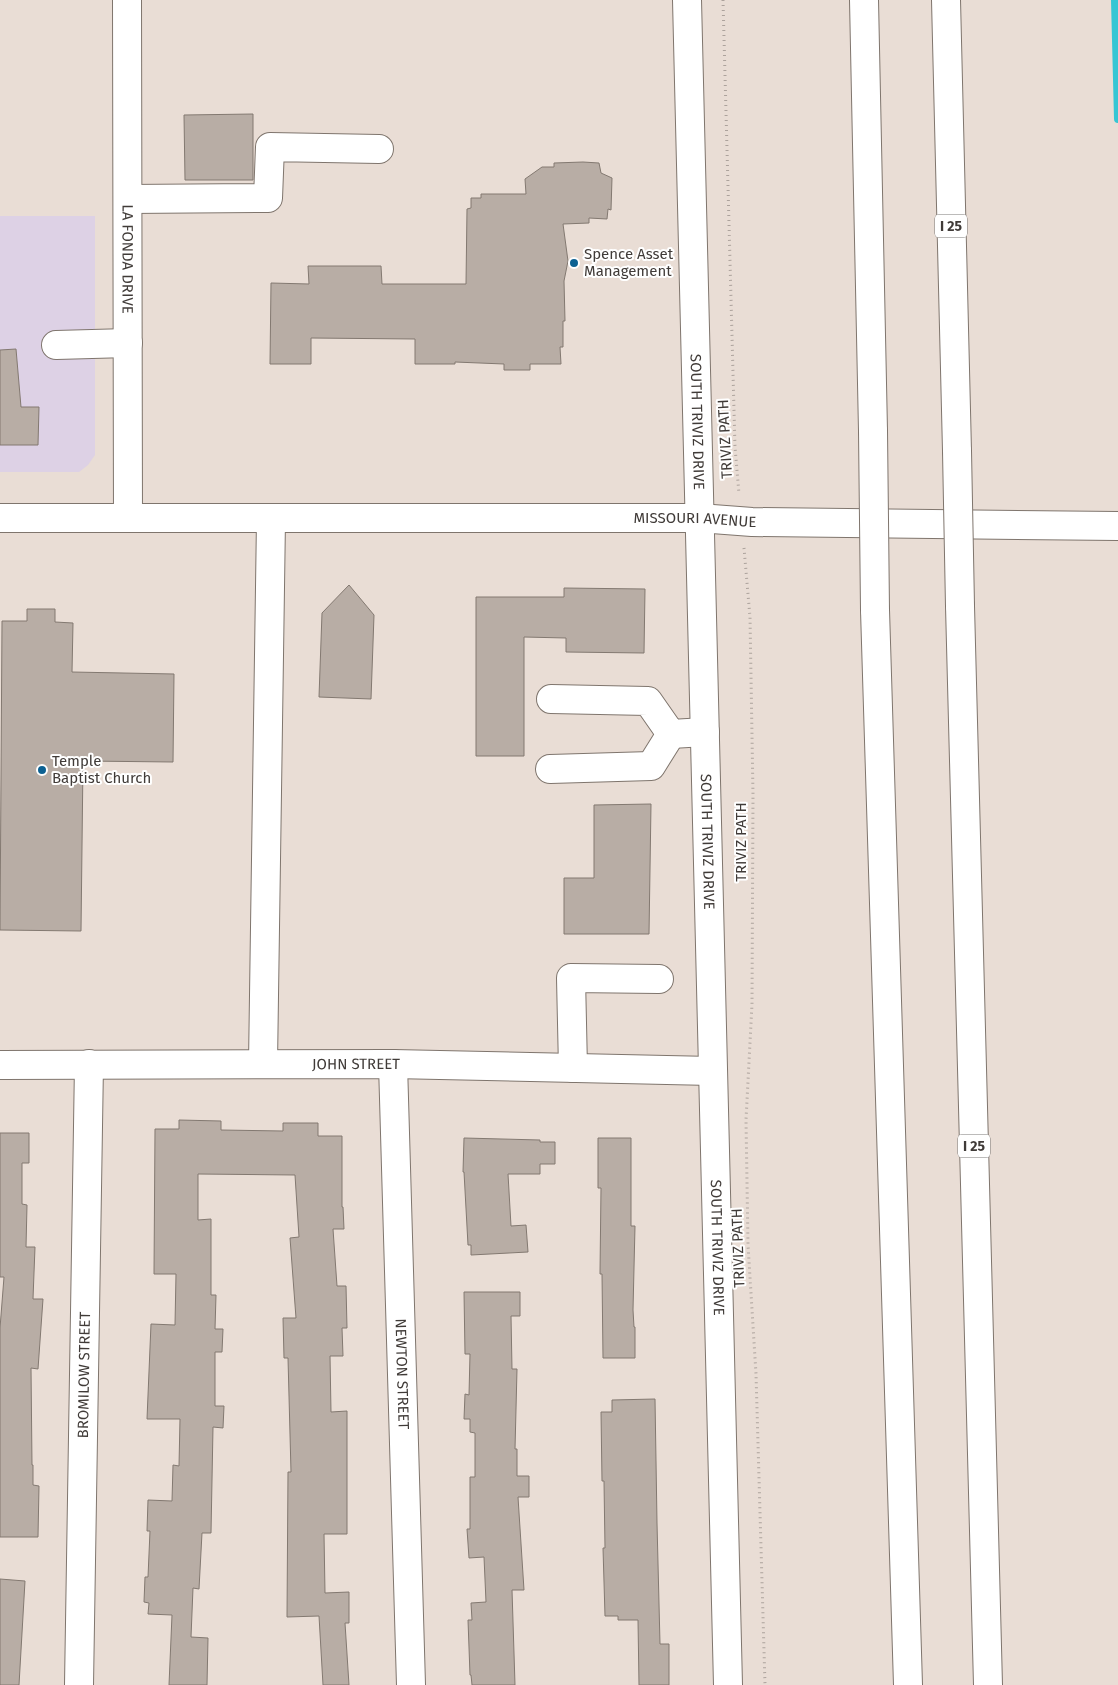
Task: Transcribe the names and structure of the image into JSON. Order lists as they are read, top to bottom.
{
  "streets": {
    "main road": [
      "I 25",
      "LA FONDA DRIVE",
      "SOUTH TRIVIZ DRIVE",
      "MISSOURI AVENUE",
      "JOHN STREET",
      "NEWTON STREET",
      "BROMILOW STREET"
    ],
    "path": ["TRIVIZ PATH"]
  },
  "crossings": [
    ["LA FONDA DRIVE", "MISSOURI AVENUE"],
    ["SOUTH TRIVIZ DRIVE", "MISSOURI AVENUE"],
    ["SOUTH TRIVIZ DRIVE", "JOHN STREET"],
    ["TRIVIZ PATH", "MISSOURI AVENUE"],
    ["JOHN STREET", "NEWTON STREET"],
    ["JOHN STREET", "BROMILOW STREET"]
  ],
  "places": ["Spence Asset Management", "Temple Baptist Church"]
}
